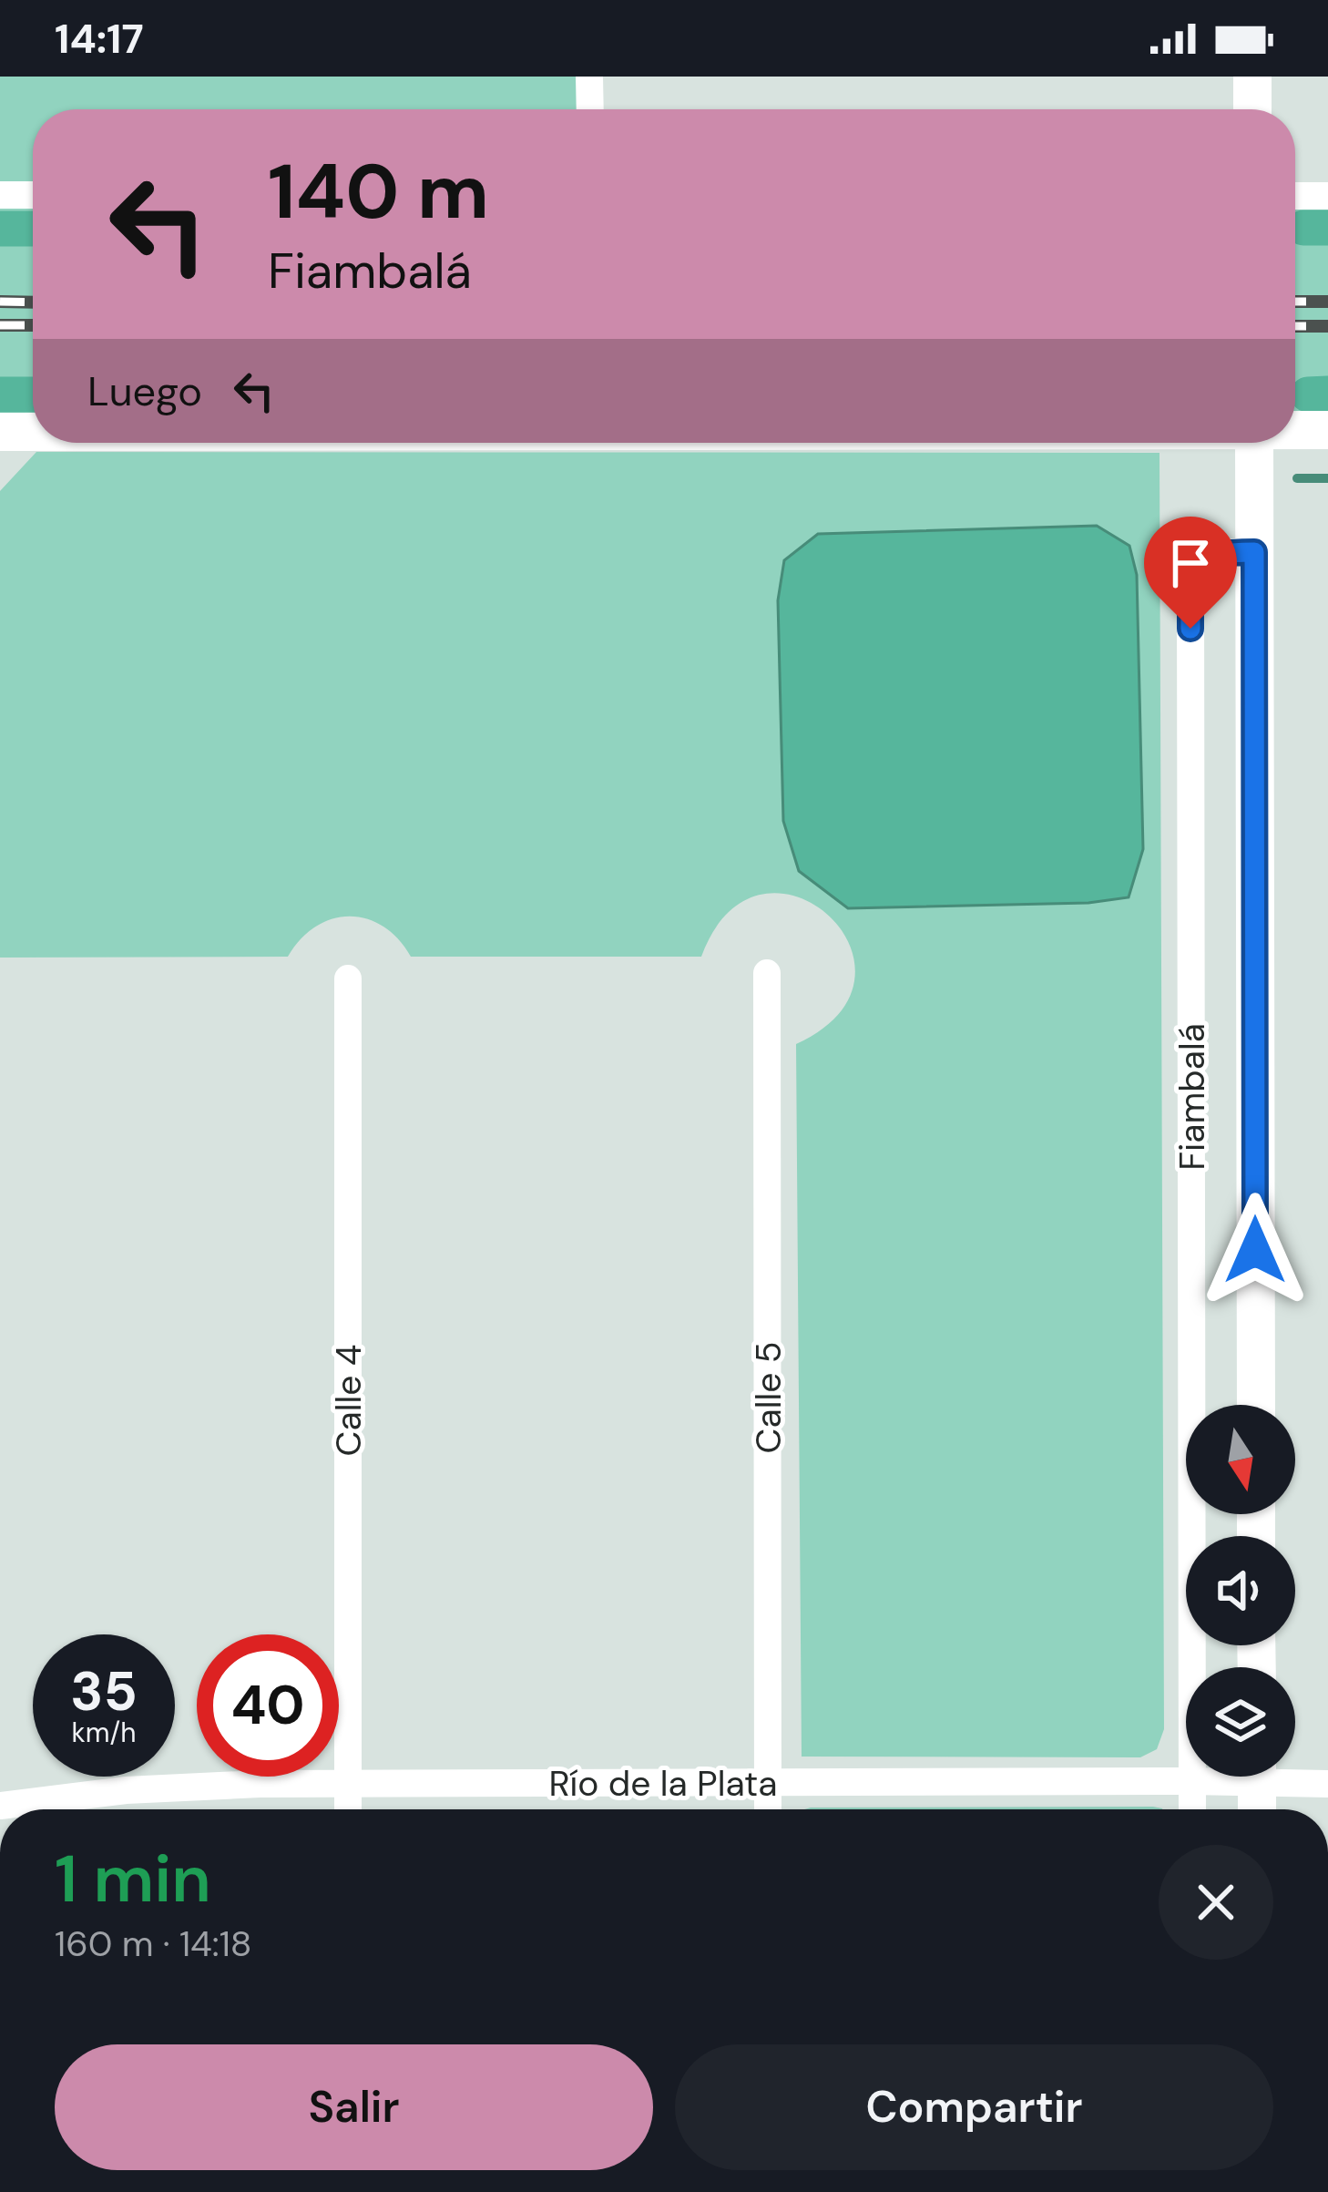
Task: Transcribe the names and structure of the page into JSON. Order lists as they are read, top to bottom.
{
  "streets": {
    "main road": ["Fiambalá"],
    "street": ["Calle 5", "Calle 4", "Río de la Plata"]
  },
  "crossings": [
    ["Fiambalá", "Río de la Plata"],
    ["Calle 5", "Río de la Plata"],
    ["Calle 4", "Río de la Plata"]
  ],
  "north": "bottom",
  "page": {
    "status": "14:17",
    "turn": ["140 m", "Fiambalá"],
    "then": "Luego",
    "speed": "35 km/h",
    "limit": "40",
    "heading": ["1 min", "160 m · 14:18"],
    "buttons": ["Salir", "Compartir"]
  }
}
